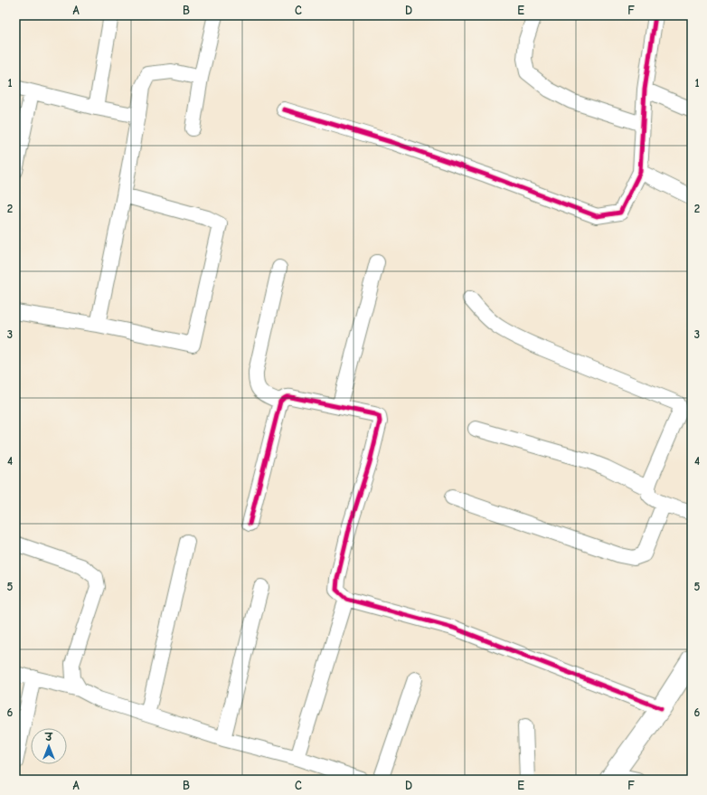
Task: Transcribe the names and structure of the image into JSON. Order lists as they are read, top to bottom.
{
  "north": "top",
  "grid": {
    "columns": [
      "A",
      "B",
      "C",
      "D",
      "E",
      "F"
    ],
    "rows": [
      "1",
      "2",
      "3",
      "4",
      "5",
      "6"
    ]
  }
}
